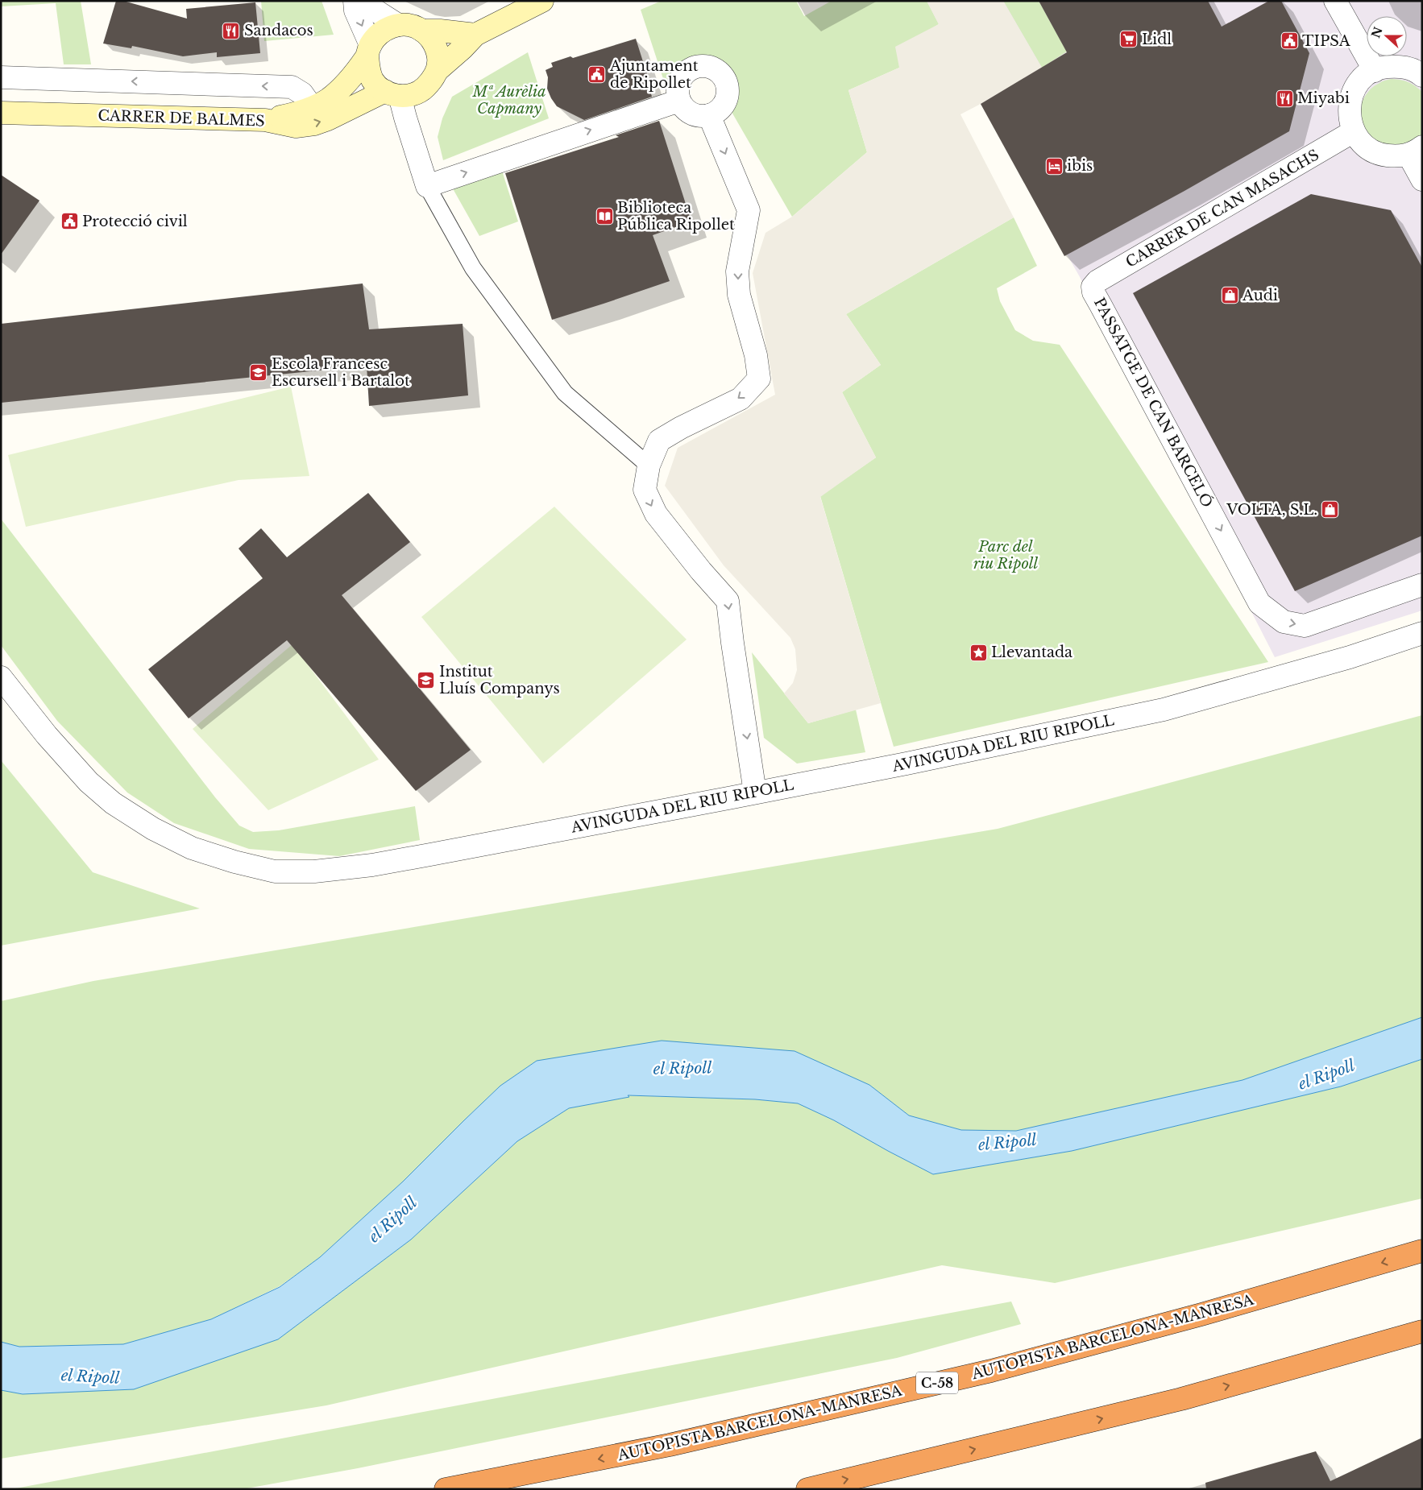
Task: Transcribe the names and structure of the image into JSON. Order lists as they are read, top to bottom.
{
  "streets": {
    "highway": ["AUTOPISTA BARCELONA-MANRESA", "C-58"],
    "main road": ["CARRER DE BALMES"],
    "street": ["CARRER DE CAN MASACHS", "PASSATGE DE CAN BARCELÓ", "AVINGUDA DEL RIU RIPOLL"]
  },
  "crossings": [
    ["CARRER DE CAN MASACHS", "PASSATGE DE CAN BARCELÓ"]
  ],
  "one_way": ["PASSATGE DE CAN BARCELÓ"],
  "water": ["el Ripoll"],
  "parks": ["Mª Aurèlia Capmany", "Parc del riu Ripoll"],
  "places": {
    "restaurant": ["Sandacos", "Miyabi"],
    "supermarket": ["Lidl"],
    "public building": ["TIPSA", "Ajuntament de Ripollet", "Protecció civil"],
    "hotel": ["ibis"],
    "library": ["Biblioteca Pública Ripollet"],
    "shop": ["Audi", "VOLTA, S.L."],
    "school or university": ["Escola Francesc Escursell i Bartalot", "Institut Lluís Companys"],
    "place": ["Llevantada"]
  },
  "north": "left"
}
